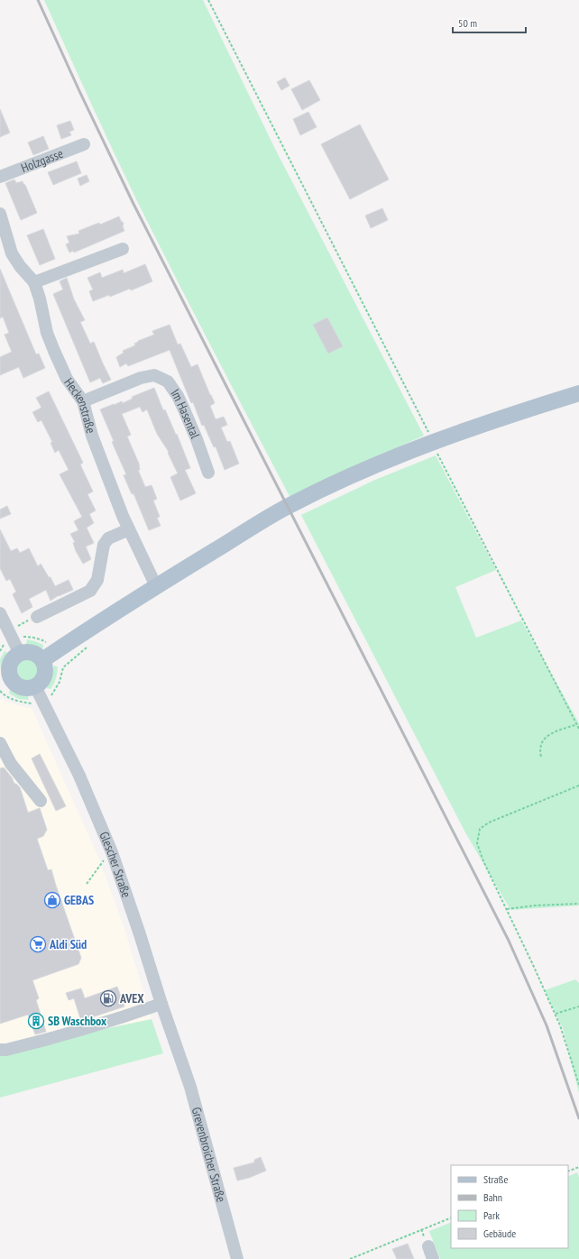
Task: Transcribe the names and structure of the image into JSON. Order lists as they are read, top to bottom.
{
  "streets": {
    "street": [
      "Holzgasse",
      "Heckenstraße",
      "Im Hasental",
      "Glescher Straße",
      "Grevenbroicher Straße"
    ]
  },
  "crossings": [
    ["Heckenstraße", "Im Hasental"],
    ["Glescher Straße", "Grevenbroicher Straße"]
  ],
  "places": {
    "shop": ["GEBAS"],
    "supermarket": ["Aldi Süd"],
    "fuel station": ["AVEX"],
    "building": ["SB Waschbox"]
  },
  "legend": [
    "Straße",
    "Bahn",
    "Park",
    "Gebäude"
  ],
  "scale_bar": "50 m"
}
